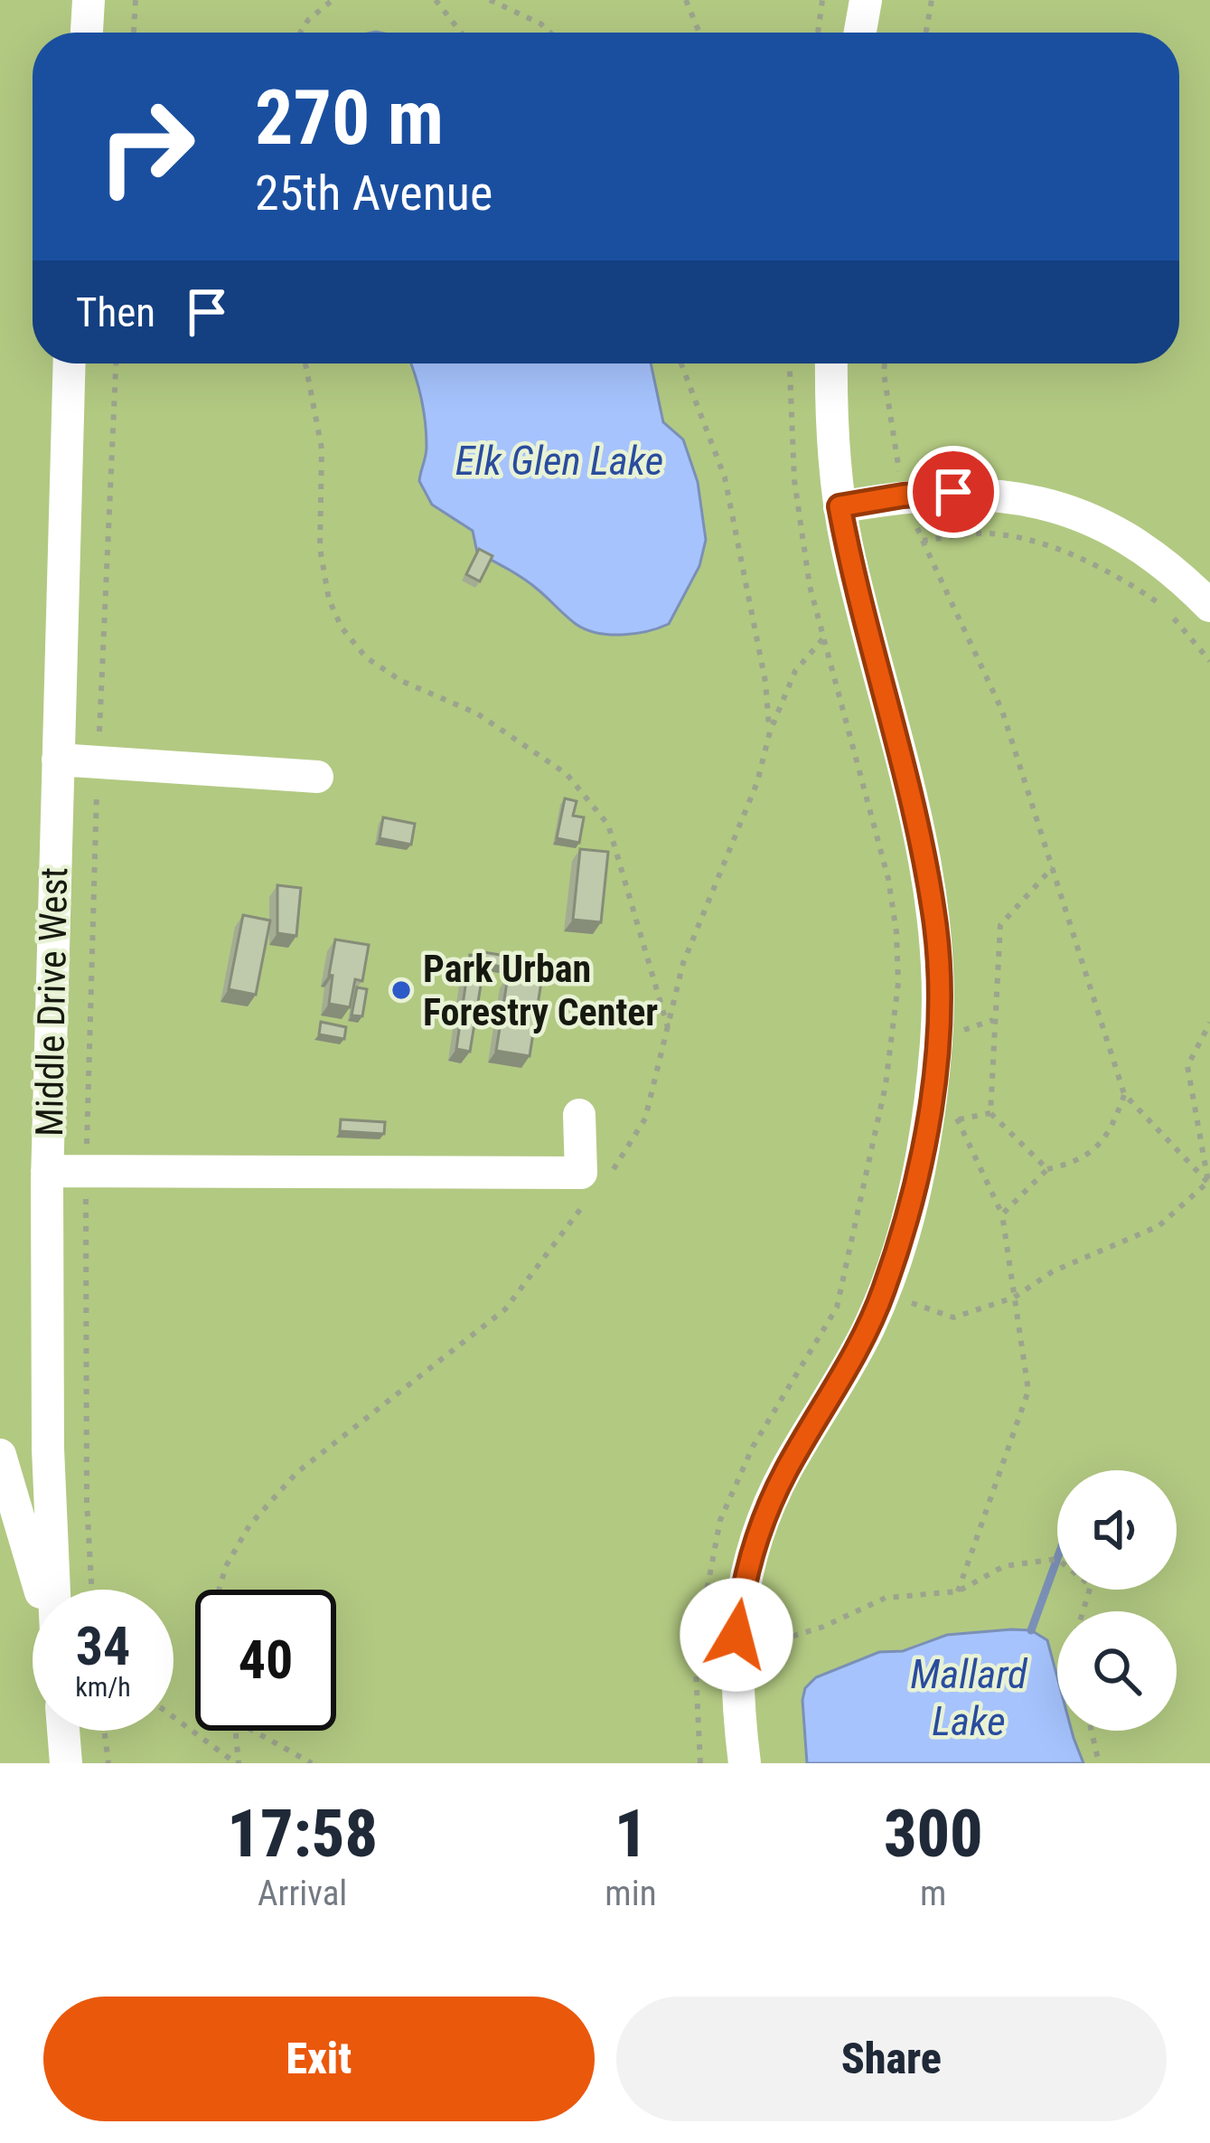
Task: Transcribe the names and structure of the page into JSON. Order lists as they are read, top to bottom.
{
  "streets": {
    "street": ["Middle Drive West"]
  },
  "water": ["Elk Glen Lake", "Mallard Lake"],
  "places": ["Park Urban Forestry Center"],
  "page": {
    "turn": ["270 m", "25th Avenue"],
    "then": "Then",
    "speed": "34 km/h",
    "limit": "40",
    "eta": [
      "17:58",
      "Arrival",
      "1",
      "min",
      "300",
      "m"
    ],
    "buttons": ["Exit", "Share"]
  }
}
